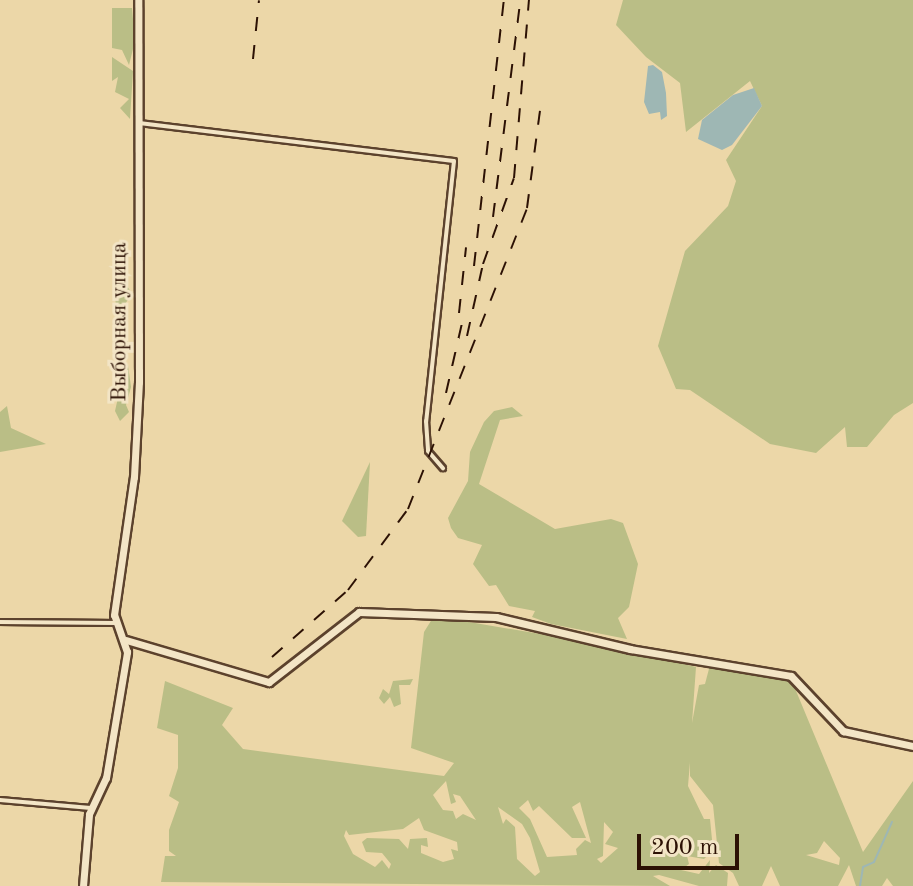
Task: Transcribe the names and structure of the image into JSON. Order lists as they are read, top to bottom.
{
  "streets": {
    "main road": ["Выборная улица"]
  },
  "scale_bar": "200 m"
}
